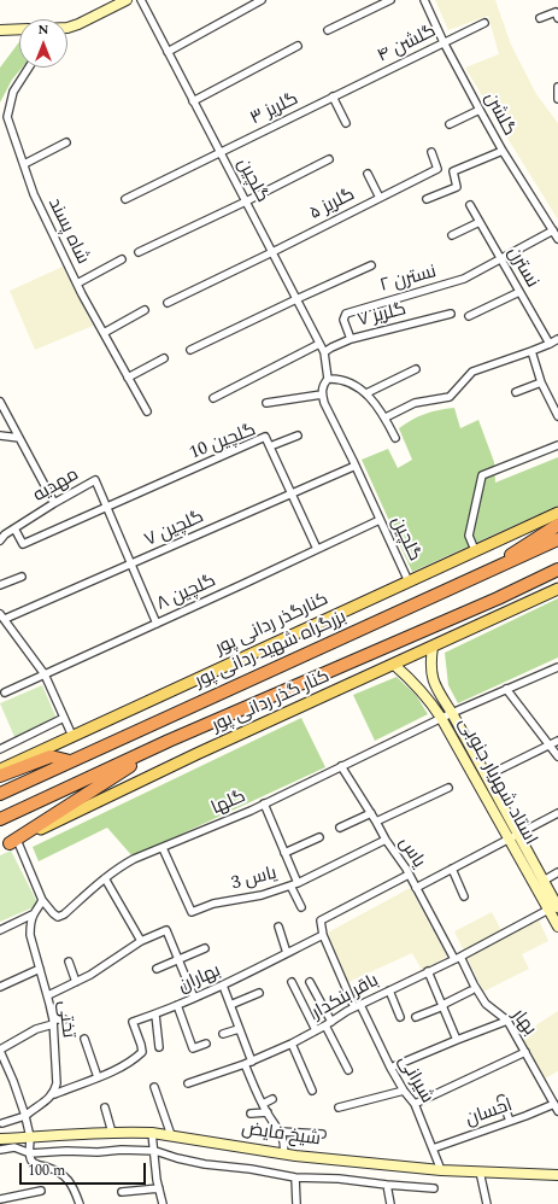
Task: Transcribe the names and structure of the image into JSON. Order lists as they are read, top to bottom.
{
  "streets": {
    "highway": ["بزرگراه شهید ردانی پور"],
    "main road": ["کنارگذر ردانی پور", "کنار گذر ردانی پور"],
    "street": [
      "گلشن ۴",
      "گلریز ۳",
      "گلشن",
      "گلچین",
      "گلریز ۵",
      "شاه پسند",
      "نسترن",
      "نسترن ۲",
      "گلریز ۷",
      "گلچین 10",
      "مهدیه",
      "گلچین ۷",
      "گلچین ۸",
      "استاد شهریار جنوبی",
      "گلها",
      "یاس",
      "یاس 3",
      "بهاران",
      "باقر بنکدار",
      "تختی",
      "بهار",
      "شیرانی",
      "احسان",
      "شیخ فایض"
    ]
  },
  "crossings": [
    ["گلشن ۴", "گلریز ۳"],
    ["گلشن ۴", "گلشن"],
    ["گلریز ۳", "گلچین"],
    ["گلچین", "گلریز ۵"],
    ["گلچین", "گلریز ۷"],
    ["گلچین", "گلچین ۷"],
    ["گلچین", "گلچین ۸"],
    ["گلچین", "کنارگذر ردانی پور"],
    ["نسترن", "نسترن ۲"],
    ["نسترن ۲", "گلریز ۷"],
    ["گلچین 10", "مهدیه"],
    ["گلچین 10", "گلچین ۷"],
    ["گلچین 10", "گلچین ۸"],
    ["مهدیه", "گلچین ۷"],
    ["مهدیه", "گلچین ۸"],
    ["کنار گذر ردانی پور", "استاد شهریار جنوبی"],
    ["استاد شهریار جنوبی", "گلها"],
    ["استاد شهریار جنوبی", "باقر بنکدار"],
    ["گلها", "یاس"],
    ["گلها", "یاس 3"],
    ["یاس", "یاس 3"],
    ["یاس", "باقر بنکدار"],
    ["یاس", "بهار"],
    ["بهاران", "تختی"],
    ["باقر بنکدار", "بهار"],
    ["باقر بنکدار", "شیرانی"],
    ["بهار", "احسان"],
    ["شیرانی", "احسان"],
    ["شیرانی", "شیخ فایض"]
  ],
  "scale_bar": "100 m",
  "north": "top"
}
